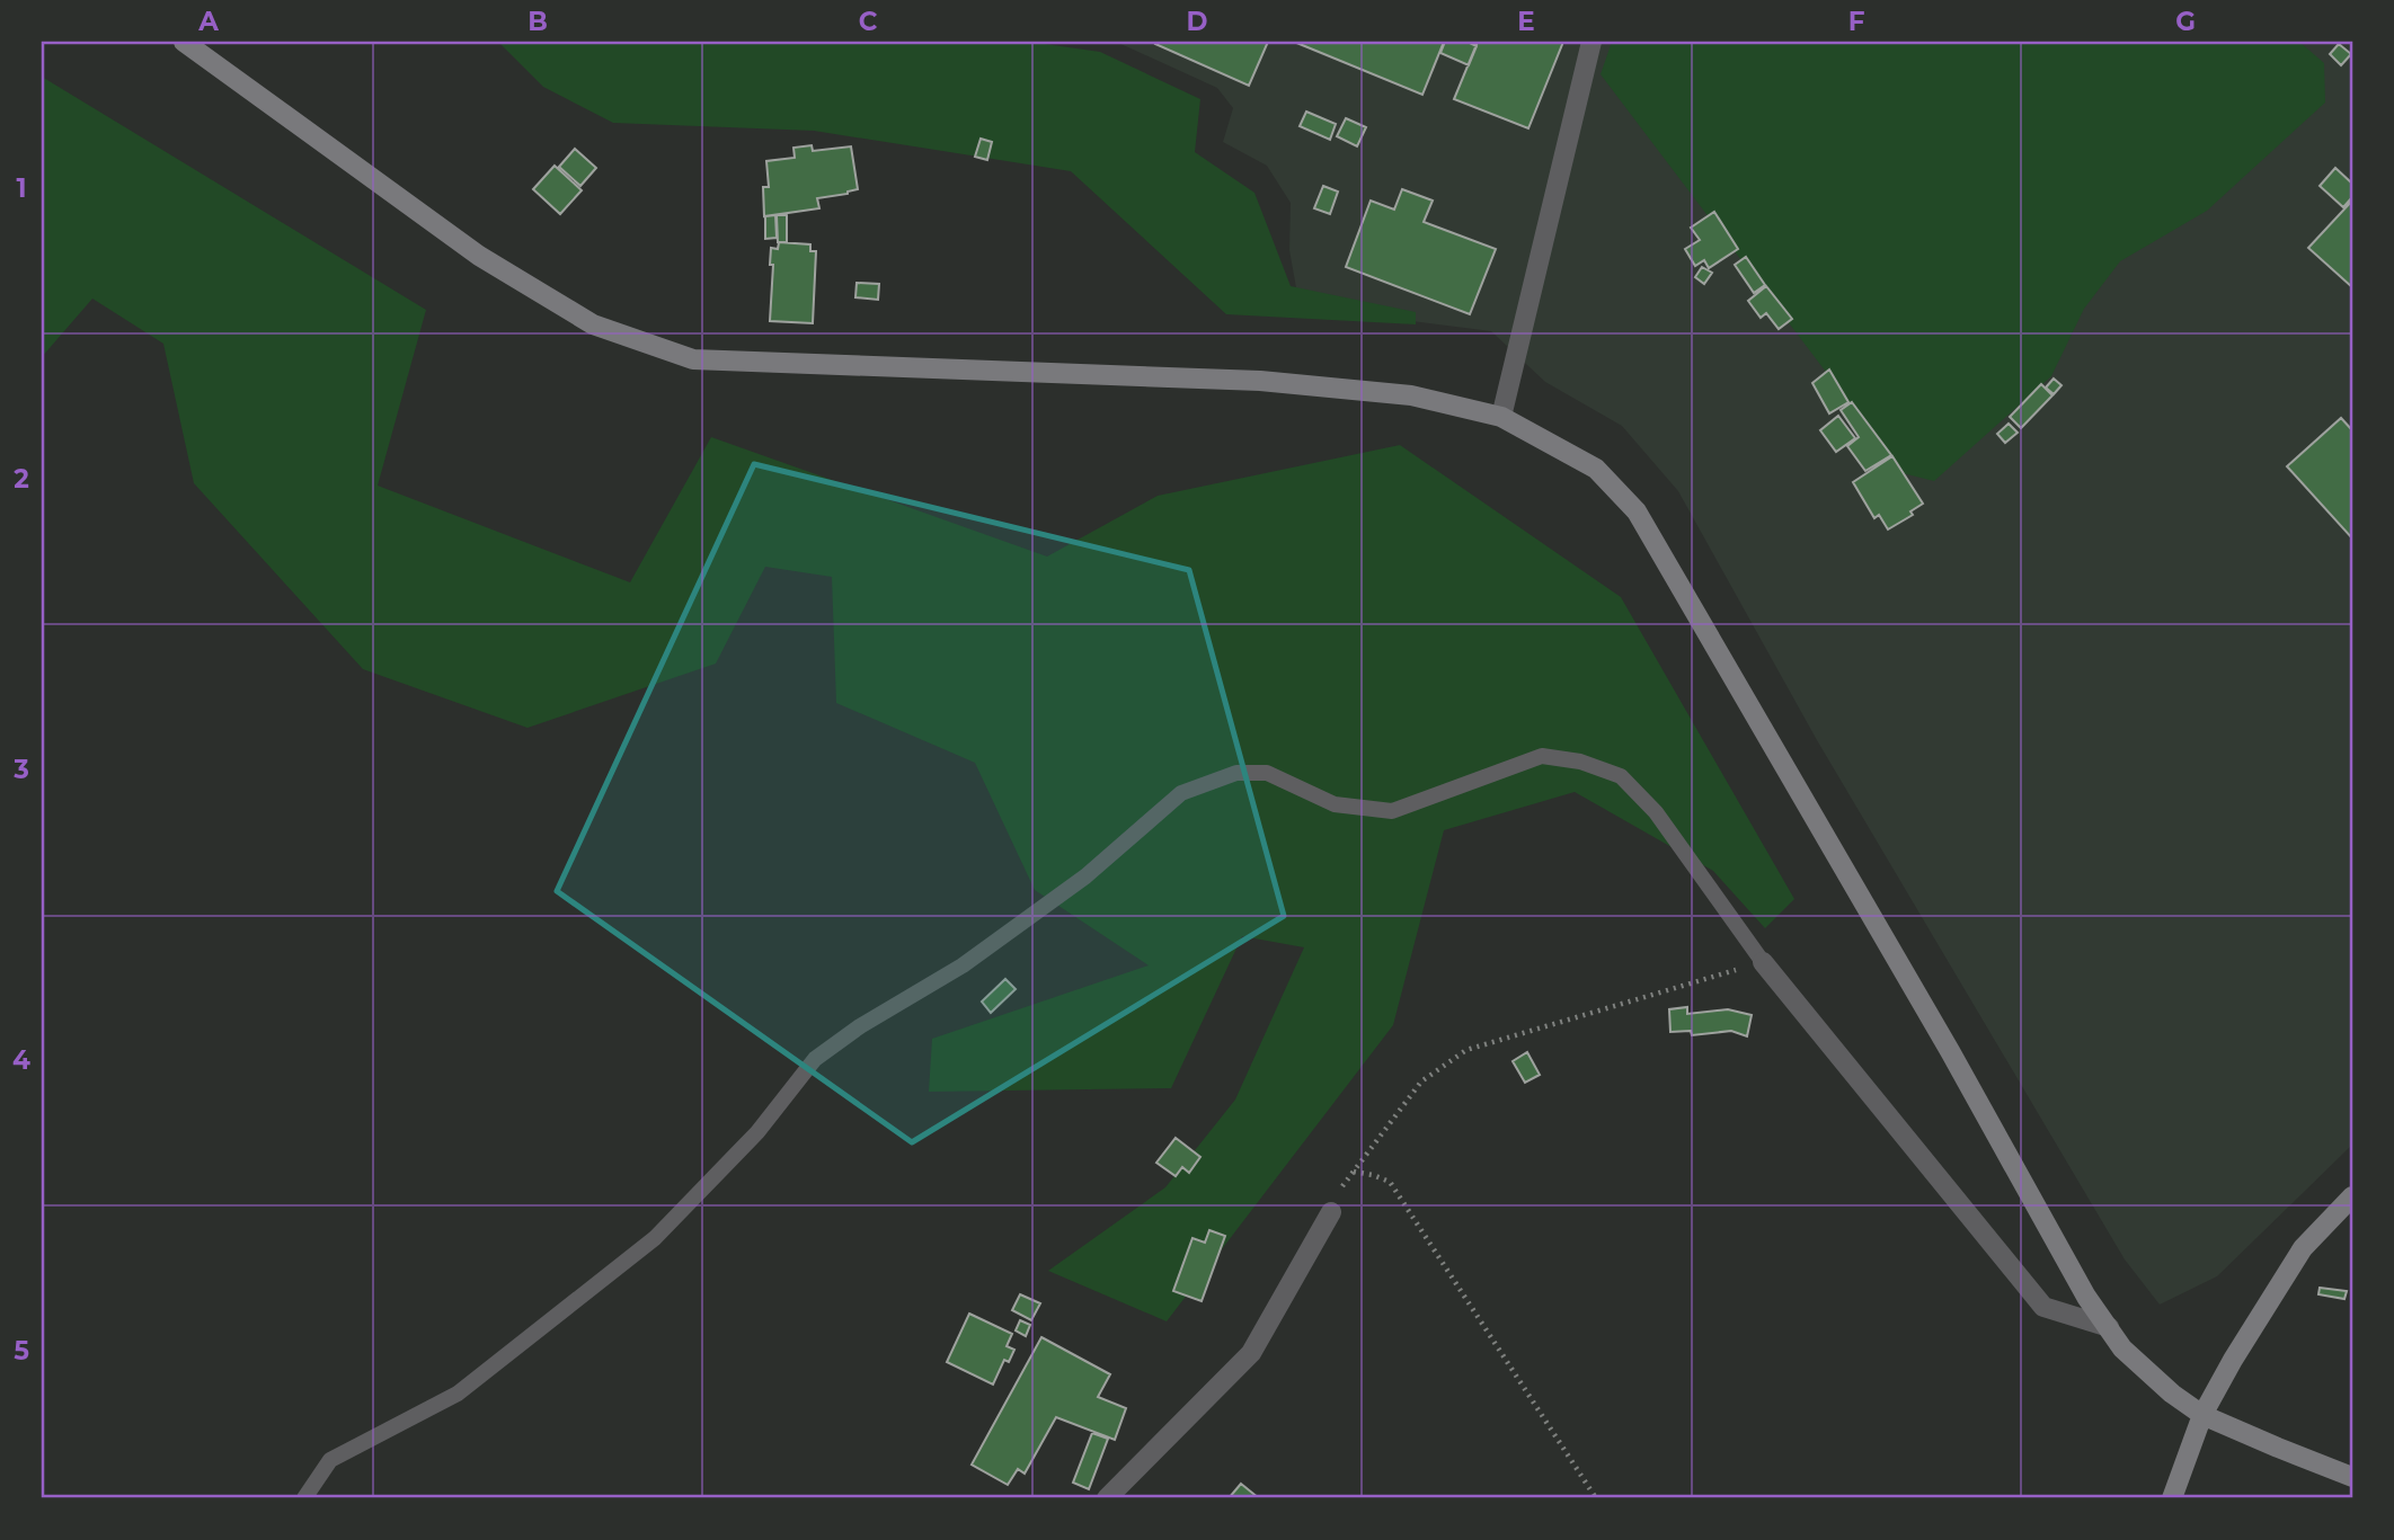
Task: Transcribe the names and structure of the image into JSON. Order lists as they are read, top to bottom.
{
  "grid": {
    "columns": [
      "A",
      "B",
      "C",
      "D",
      "E",
      "F",
      "G"
    ],
    "rows": [
      "1",
      "2",
      "3",
      "4",
      "5"
    ]
  }
}
